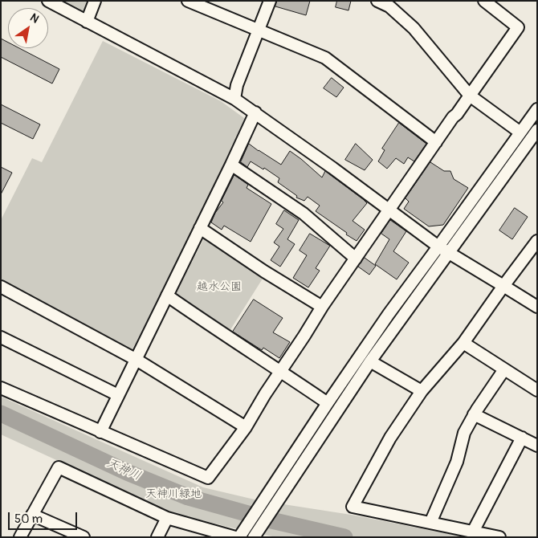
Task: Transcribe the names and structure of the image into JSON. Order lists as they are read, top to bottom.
{
  "water": ["天神川"],
  "parks": ["越水公園", "天神川緑地"],
  "scale_bar": "50 m",
  "north": "top right"
}
